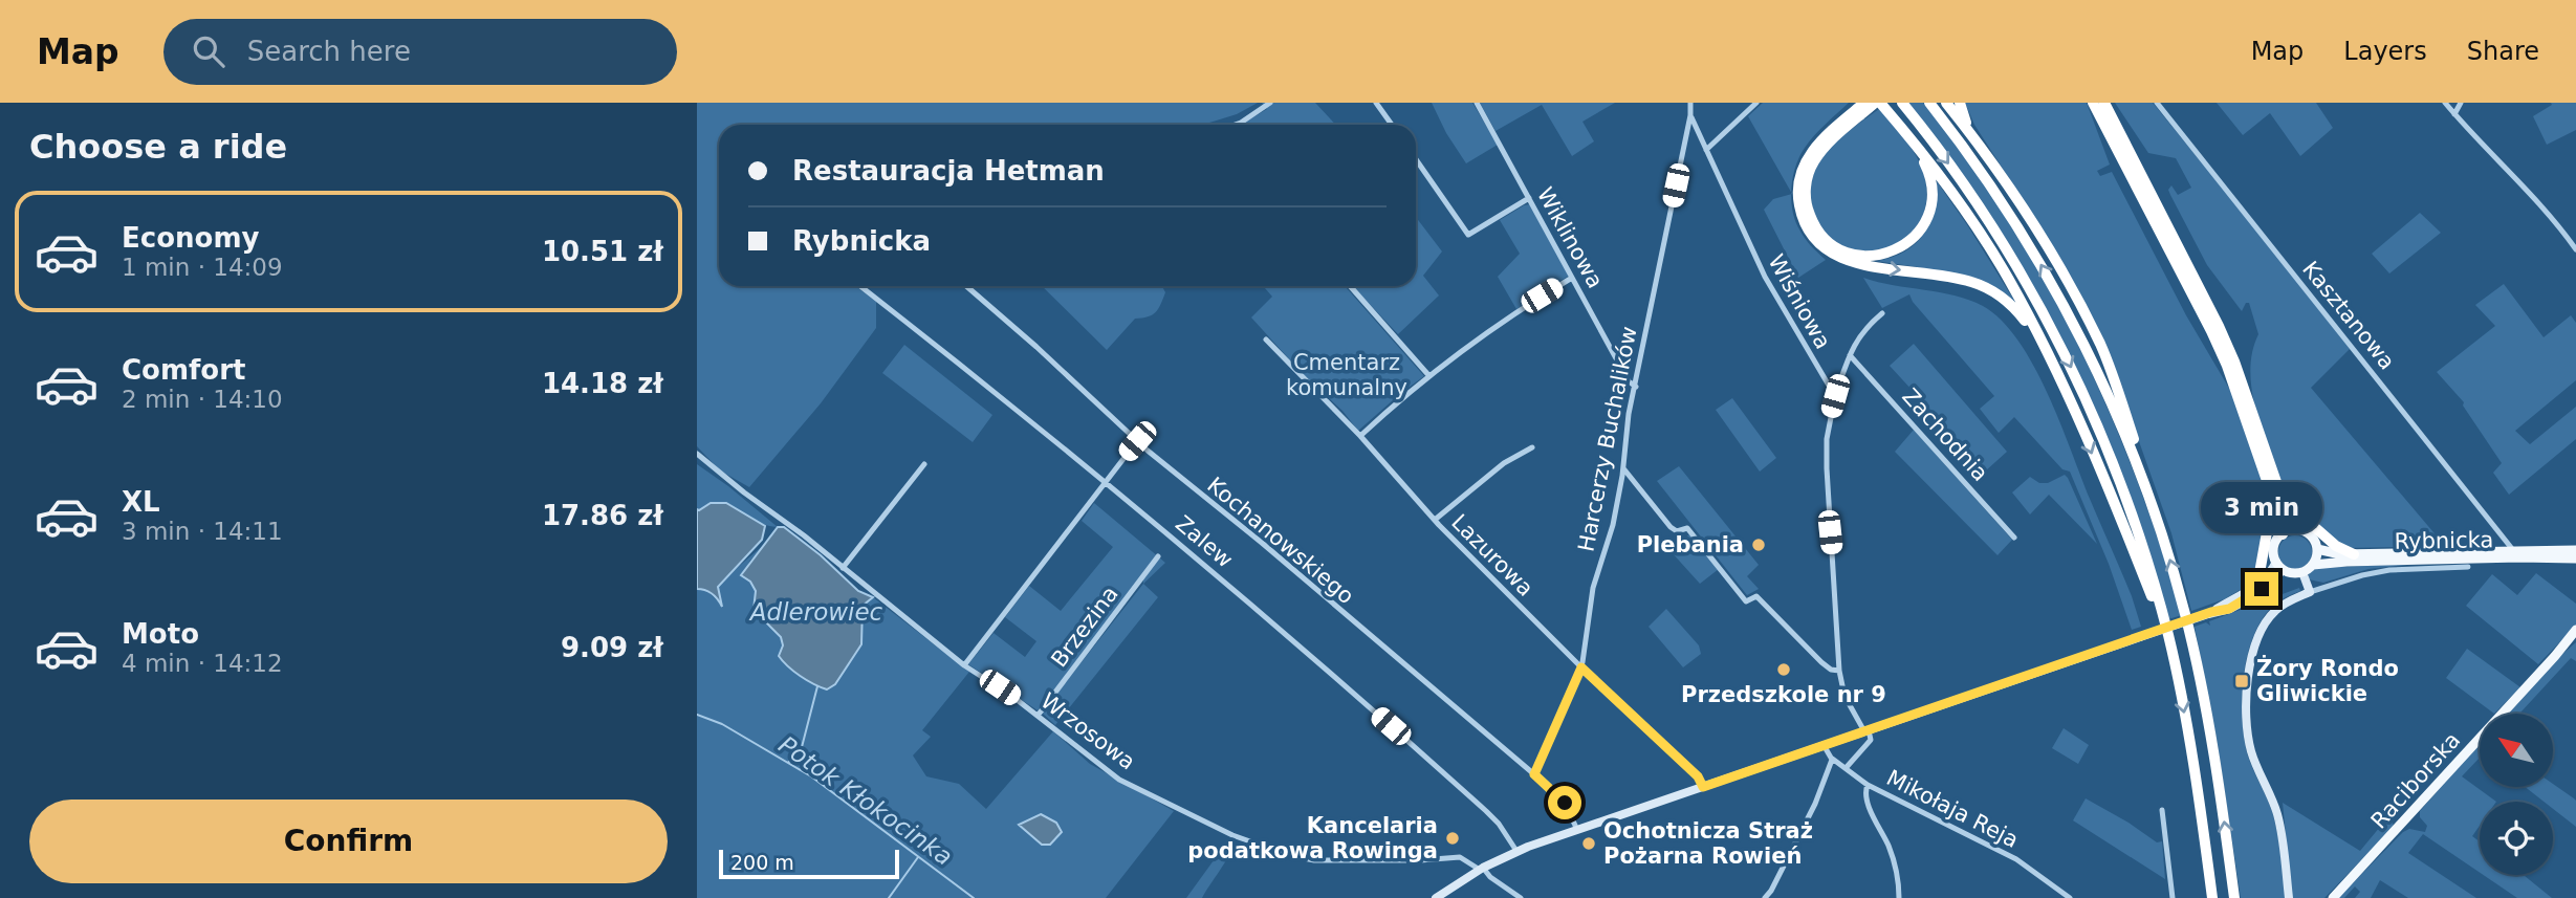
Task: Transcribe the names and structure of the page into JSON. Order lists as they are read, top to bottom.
{
  "streets": {
    "main road": ["Rybnicka", "Raciborska"],
    "street": [
      "Wiklinowa",
      "Wiśniowa",
      "Kasztanowa",
      "Zachodnia",
      "Harcerzy Buchalików",
      "Kochanowskiego",
      "Zalew",
      "Lazurowa",
      "Brzezina",
      "Wrzosowa",
      "Mikołaja Reja"
    ]
  },
  "crossings": [
    ["Wiklinowa", "Harcerzy Buchalików"],
    ["Wiśniowa", "Harcerzy Buchalików"],
    ["Kasztanowa", "Rybnicka"],
    ["Harcerzy Buchalików", "Kochanowskiego"],
    ["Harcerzy Buchalików", "Lazurowa"],
    ["Brzezina", "Wrzosowa"]
  ],
  "water": ["Adlerowiec", "Potok Kłokocinka"],
  "parks": ["Cmentarz komunalny"],
  "places": {
    "other": [
      "Plebania",
      "Przedszkole nr 9",
      "Kancelaria podatkowa Rowinga",
      "Ochotnicza Straż Pożarna Rowień"
    ],
    "transit": ["Żory Rondo Gliwickie"]
  },
  "scale_bar": "200 m",
  "north": "top left",
  "page": {
    "header": "Map",
    "search": "Search here",
    "nav": ["Map", "Layers", "Share"],
    "heading": "Choose a ride",
    "banner": ["Restauracja Hetman", "Rybnicka"],
    "list": [
      {
        "name": "Economy",
        "note": "1 min · 14:09",
        "value": "10.51 zł"
      },
      {
        "name": "Comfort",
        "note": "2 min · 14:10",
        "value": "14.18 zł"
      },
      {
        "name": "XL",
        "note": "3 min · 14:11",
        "value": "17.86 zł"
      },
      {
        "name": "Moto",
        "note": "4 min · 14:12",
        "value": "9.09 zł"
      }
    ],
    "bubble": "3 min",
    "buttons": "Confirm",
    "scale": "200 m"
  }
}
